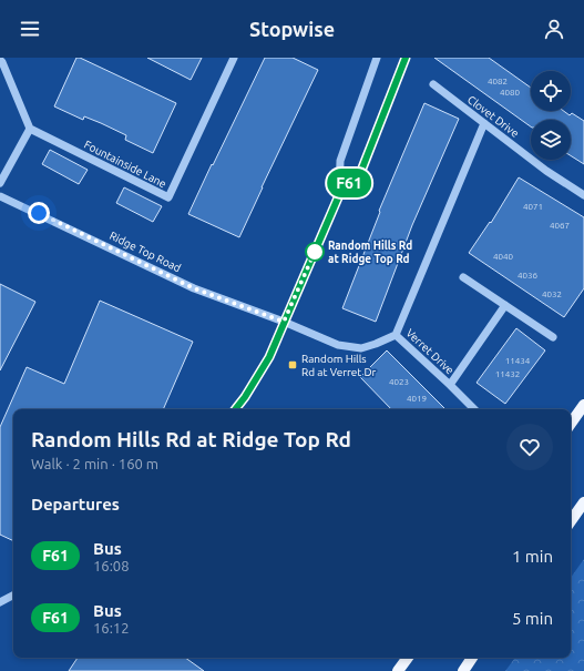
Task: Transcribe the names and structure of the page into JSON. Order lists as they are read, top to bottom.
{
  "streets": {
    "street": [
      "Clovet Drive",
      "Fountainside Lane",
      "Ridge Top Road",
      "Verret Drive"
    ]
  },
  "crossings": [
    ["Ridge Top Road", "Verret Drive"]
  ],
  "places": {
    "other": ["Random Hills Rd at Ridge Top Rd"],
    "transit": ["Random Hills Rd at Verret Dr"]
  },
  "lines": ["bus line F61"],
  "house_numbers": [
    "4082",
    "4080",
    "4071",
    "4067",
    "4040",
    "4036",
    "4032",
    "11434",
    "11432",
    "4023",
    "4019"
  ],
  "page": {
    "header": "Stopwise",
    "on_map": "F61",
    "heading": [
      ["Random Hills Rd at Ridge Top Rd", "Walk · 2 min · 160 m"],
      "Departures"
    ],
    "list": [
      {
        "mark": "F61",
        "name": "Bus",
        "note": "16:08",
        "value": "1 min"
      },
      {
        "mark": "F61",
        "name": "Bus",
        "note": "16:12",
        "value": "5 min"
      }
    ]
  }
}
